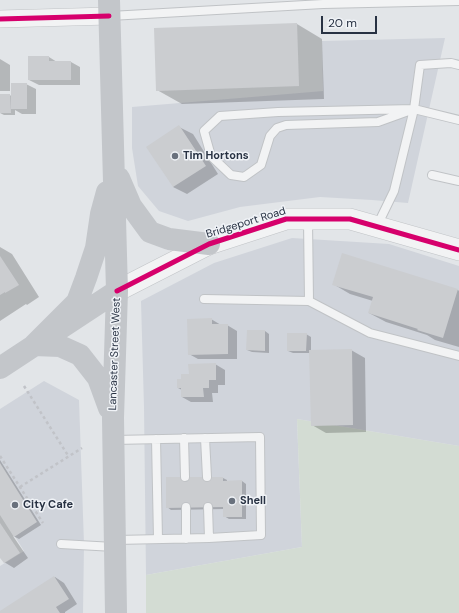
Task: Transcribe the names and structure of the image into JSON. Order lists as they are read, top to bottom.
{
  "streets": {
    "main road": ["Bridgeport Road", "Lancaster Street West"]
  },
  "crossings": [
    ["Bridgeport Road", "Lancaster Street West"]
  ],
  "places": ["Tim Hortons", "Shell", "City Cafe"],
  "scale_bar": "20 m"
}
